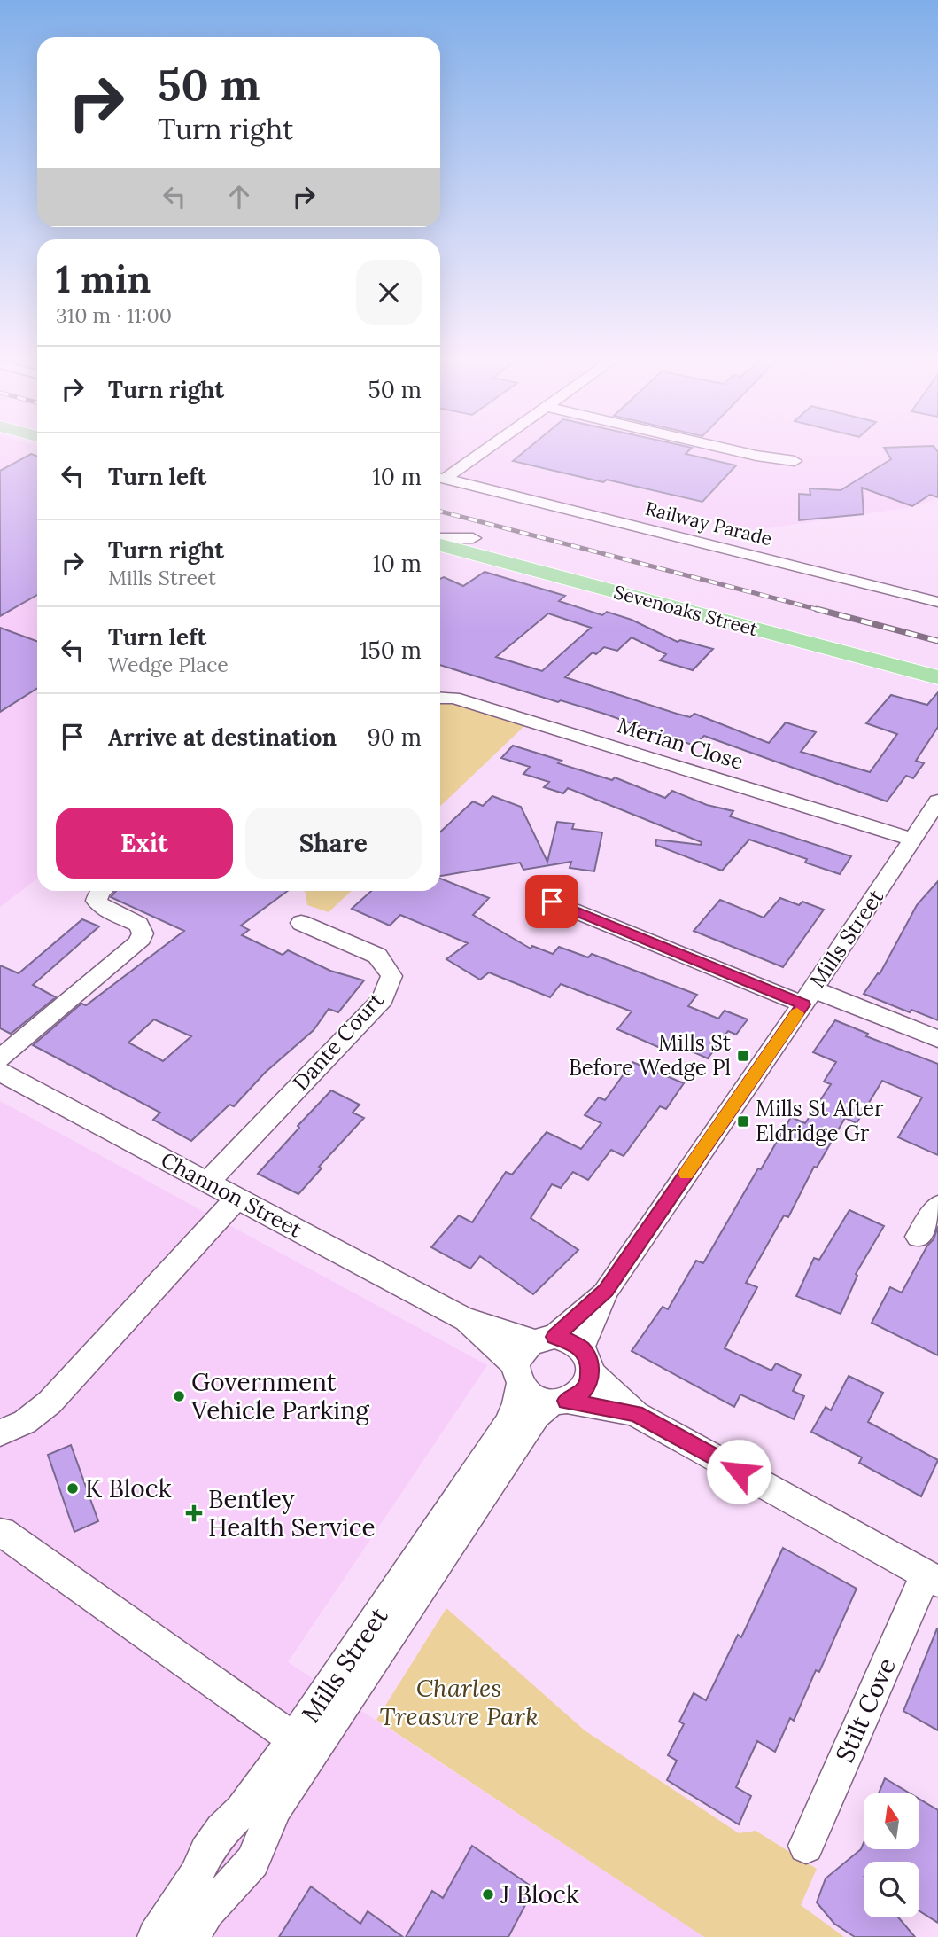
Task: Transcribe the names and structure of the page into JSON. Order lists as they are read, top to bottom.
{
  "streets": {
    "main road": ["Sevenoaks Street"],
    "street": [
      "Railway Parade",
      "Merian Close",
      "Mills Street",
      "Dante Court",
      "Channon Street",
      "Stilt Cove"
    ]
  },
  "crossings": [
    ["Merian Close", "Mills Street"],
    ["Mills Street", "Channon Street"],
    ["Dante Court", "Channon Street"]
  ],
  "parks": ["Charles Treasure Park"],
  "places": {
    "transit": ["Mills St Before Wedge Pl", "Mills St After Eldridge Gr"],
    "other": ["Government Vehicle Parking", "K Block", "J Block"],
    "health": ["Bentley Health Service"]
  },
  "north": "top",
  "page": {
    "turn": ["50 m", "Turn right"],
    "heading": ["1 min", "310 m · 11:00"],
    "list": [
      {
        "name": "Turn right",
        "value": "50 m"
      },
      {
        "name": "Turn left",
        "value": "10 m"
      },
      {
        "name": "Turn right",
        "note": "Mills Street",
        "value": "10 m"
      },
      {
        "name": "Turn left",
        "note": "Wedge Place",
        "value": "150 m"
      },
      {
        "name": "Arrive at destination",
        "value": "90 m"
      }
    ],
    "buttons": ["Exit", "Share"]
  }
}
